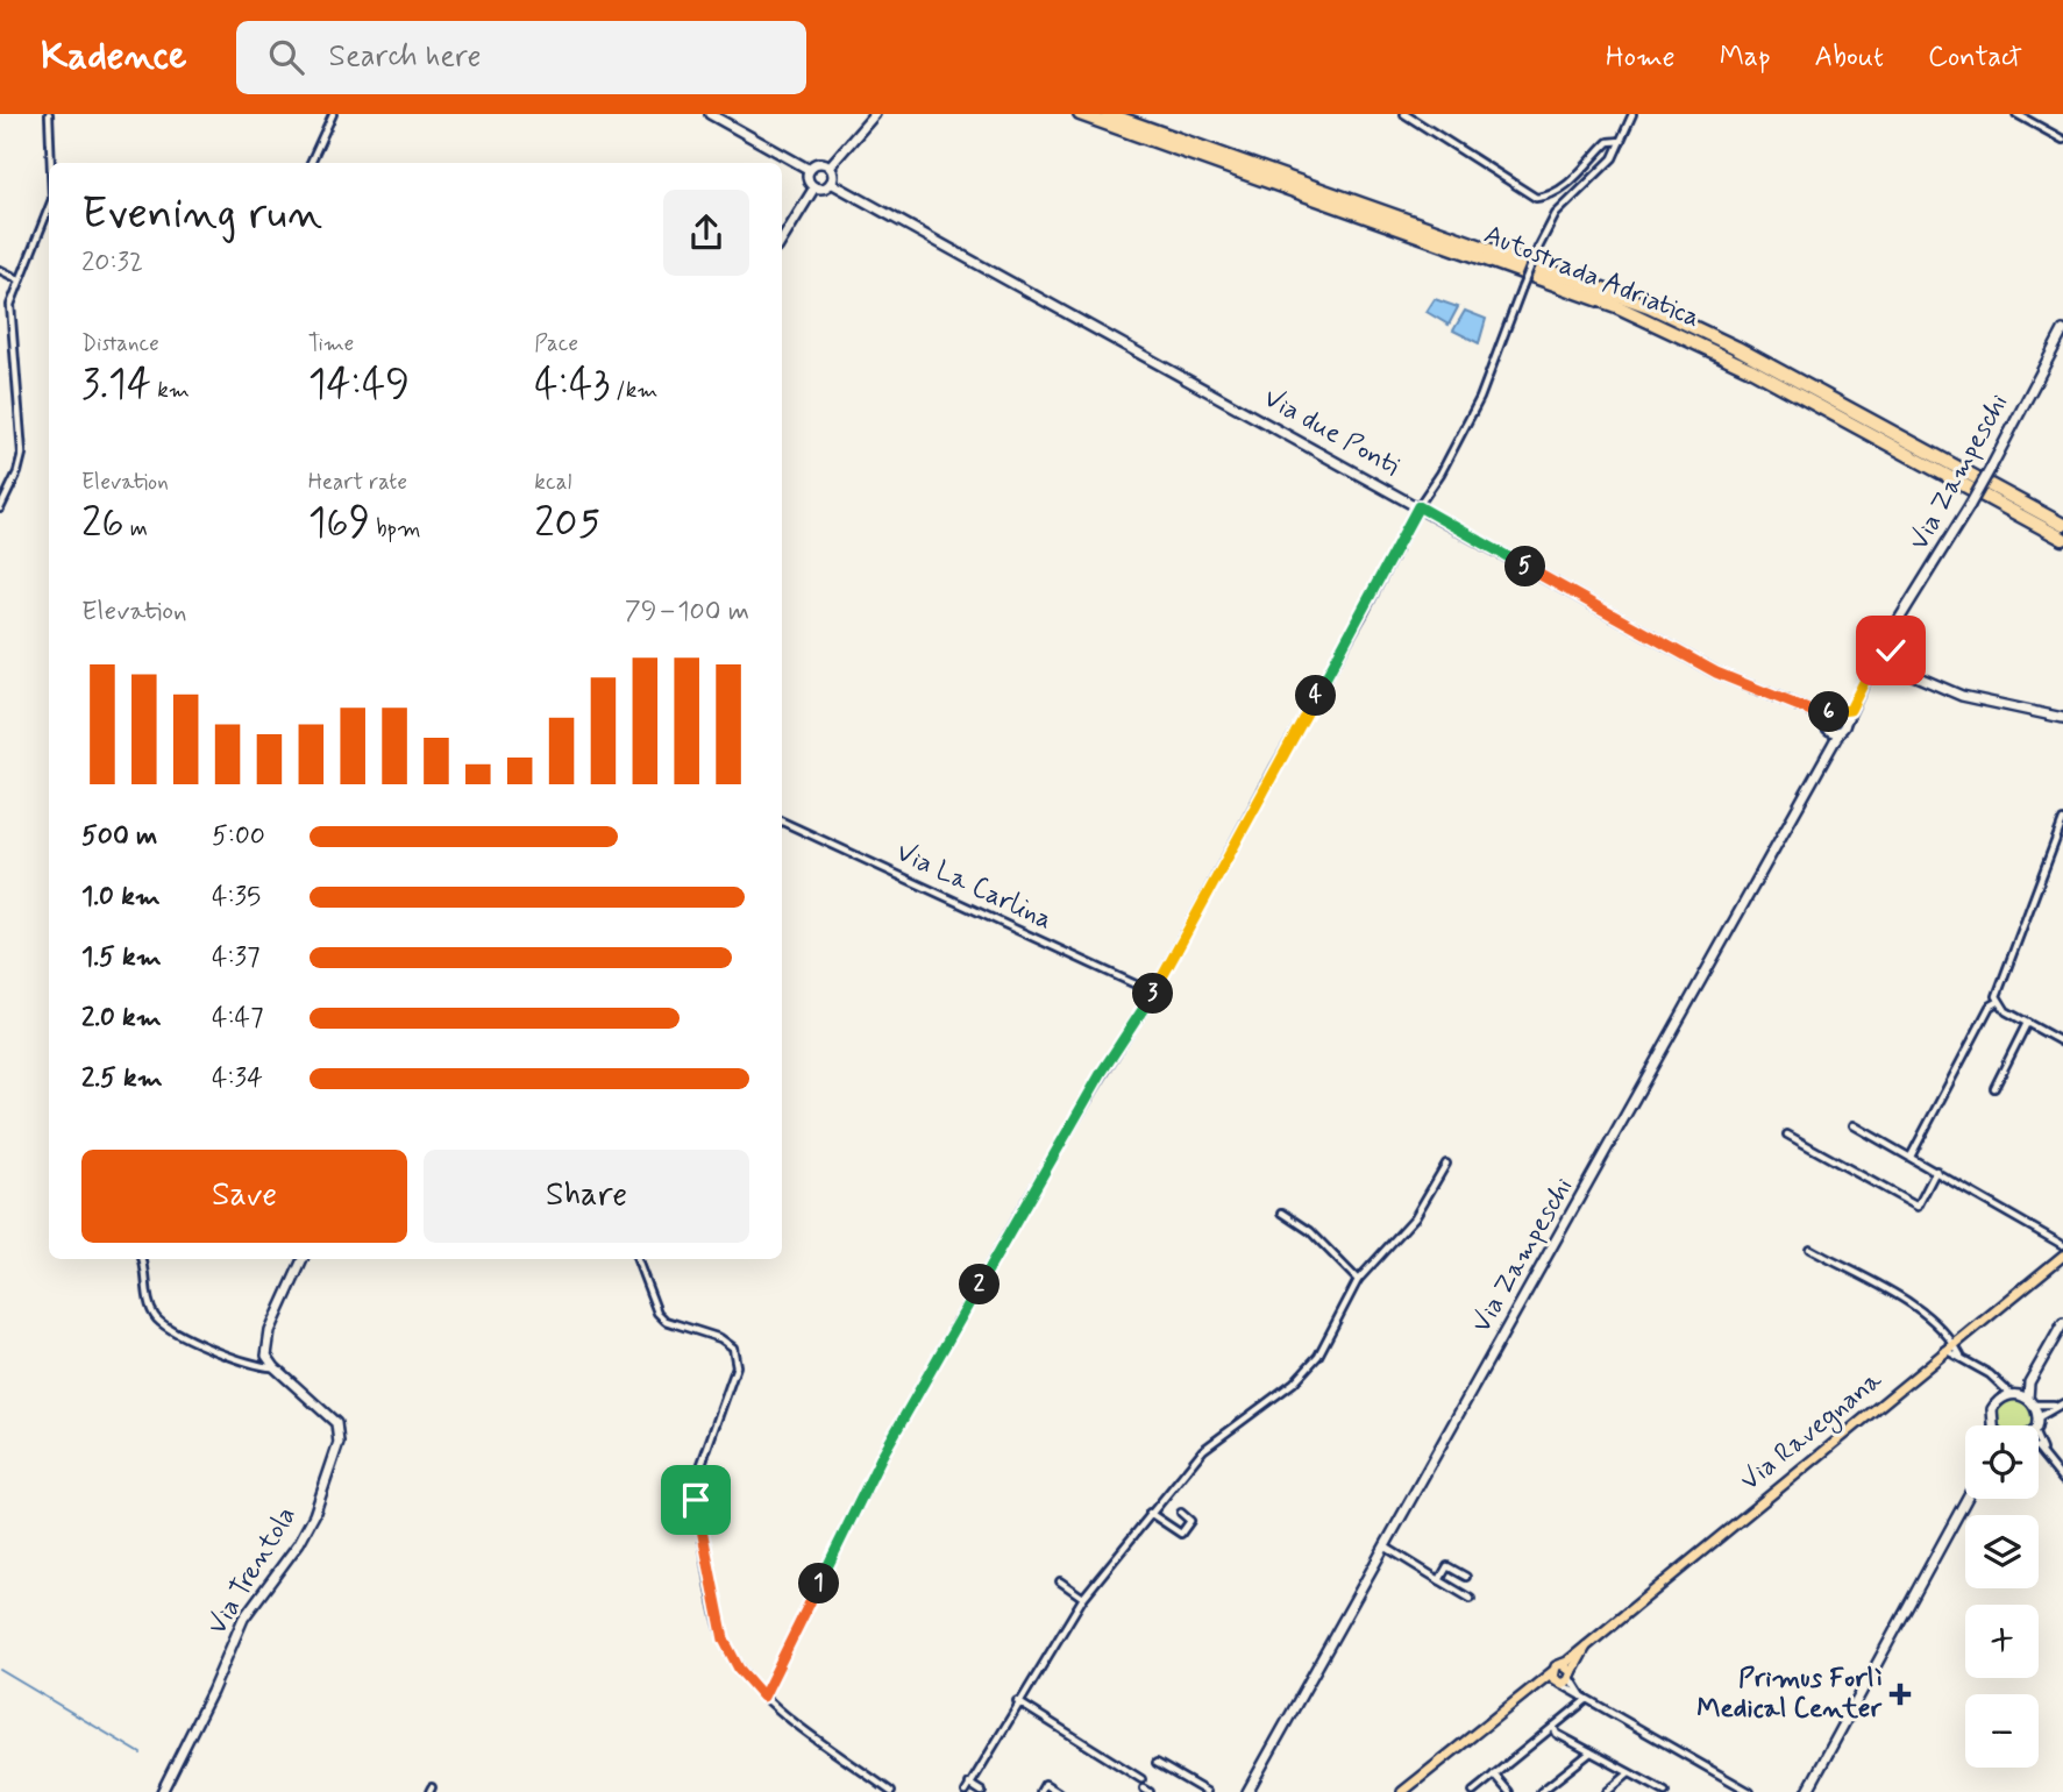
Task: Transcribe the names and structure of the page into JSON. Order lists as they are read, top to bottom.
{
  "streets": {
    "highway": ["Autostrada Adriatica"],
    "main road": ["Via Ravegnana"],
    "street": [
      "Via due Ponti",
      "Via Zampeschi",
      "Via La Carlina",
      "Via Trentola"
    ]
  },
  "crossings": [
    ["Via due Ponti", "Via Zampeschi"]
  ],
  "places": {
    "health": ["Primus Forlì Medical Center"]
  },
  "page": {
    "header": "Kadence",
    "search": "Search here",
    "nav": [
      "Home",
      "Map",
      "About",
      "Contact"
    ],
    "heading": ["Evening run", "20:32"],
    "stats": [
      ["Distance", "3.14 km"],
      ["Time", "14:49"],
      ["Pace", "4:43 /km"],
      ["Elevation", "26 m"],
      ["Heart rate", "169 bpm"],
      ["kcal", "205"]
    ],
    "pins": [
      "5",
      "4",
      "6",
      "3",
      "2",
      "1"
    ],
    "chart": ["Elevation", "79–100 m"],
    "list": [
      {
        "name": "500 m",
        "note": "5:00"
      },
      {
        "name": "1.0 km",
        "note": "4:35"
      },
      {
        "name": "1.5 km",
        "note": "4:37"
      },
      {
        "name": "2.0 km",
        "note": "4:47"
      },
      {
        "name": "2.5 km",
        "note": "4:34"
      }
    ],
    "buttons": ["Save", "Share"],
    "map_buttons": ["+", "−"]
  }
}
